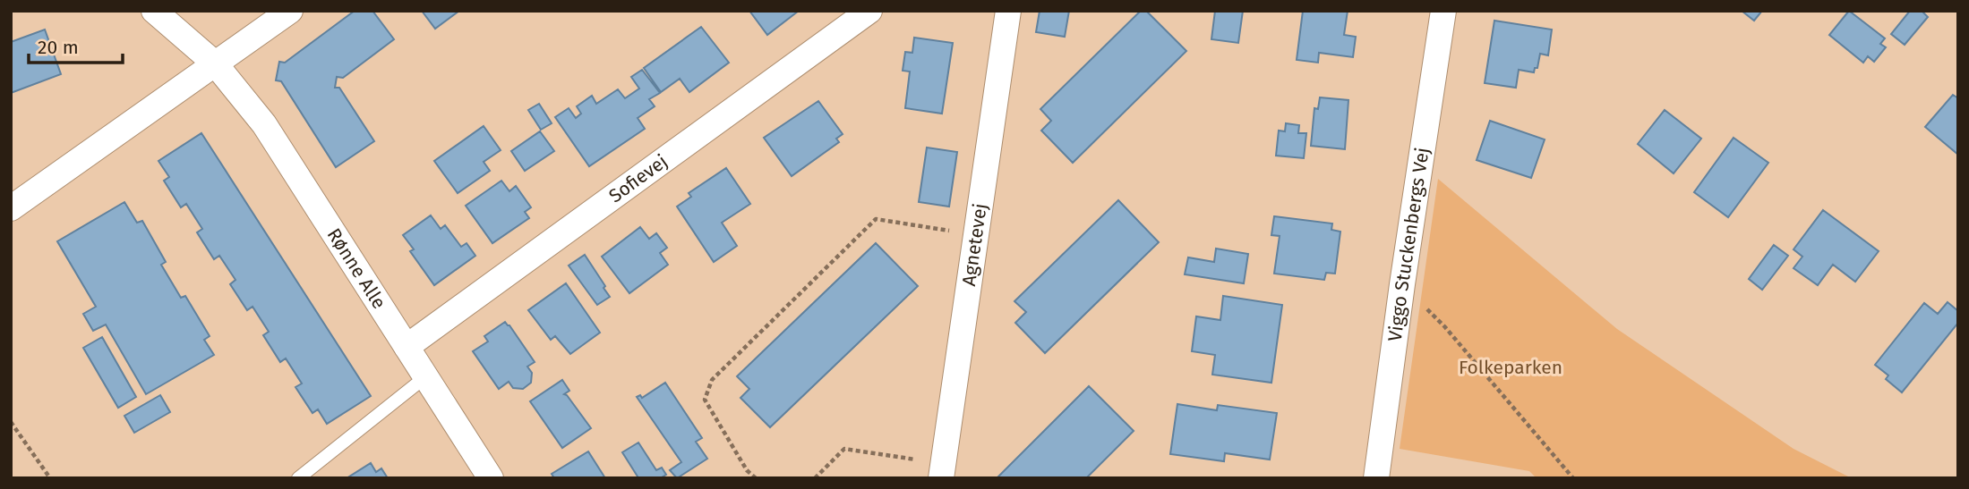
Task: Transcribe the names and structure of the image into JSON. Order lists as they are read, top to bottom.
{
  "streets": {
    "street": [
      "Sofievej",
      "Viggo Stuckenbergs Vej",
      "Agnetevej",
      "Rønne Alle"
    ]
  },
  "crossings": [
    ["Sofievej", "Rønne Alle"]
  ],
  "parks": ["Folkeparken"],
  "scale_bar": "20 m"
}
